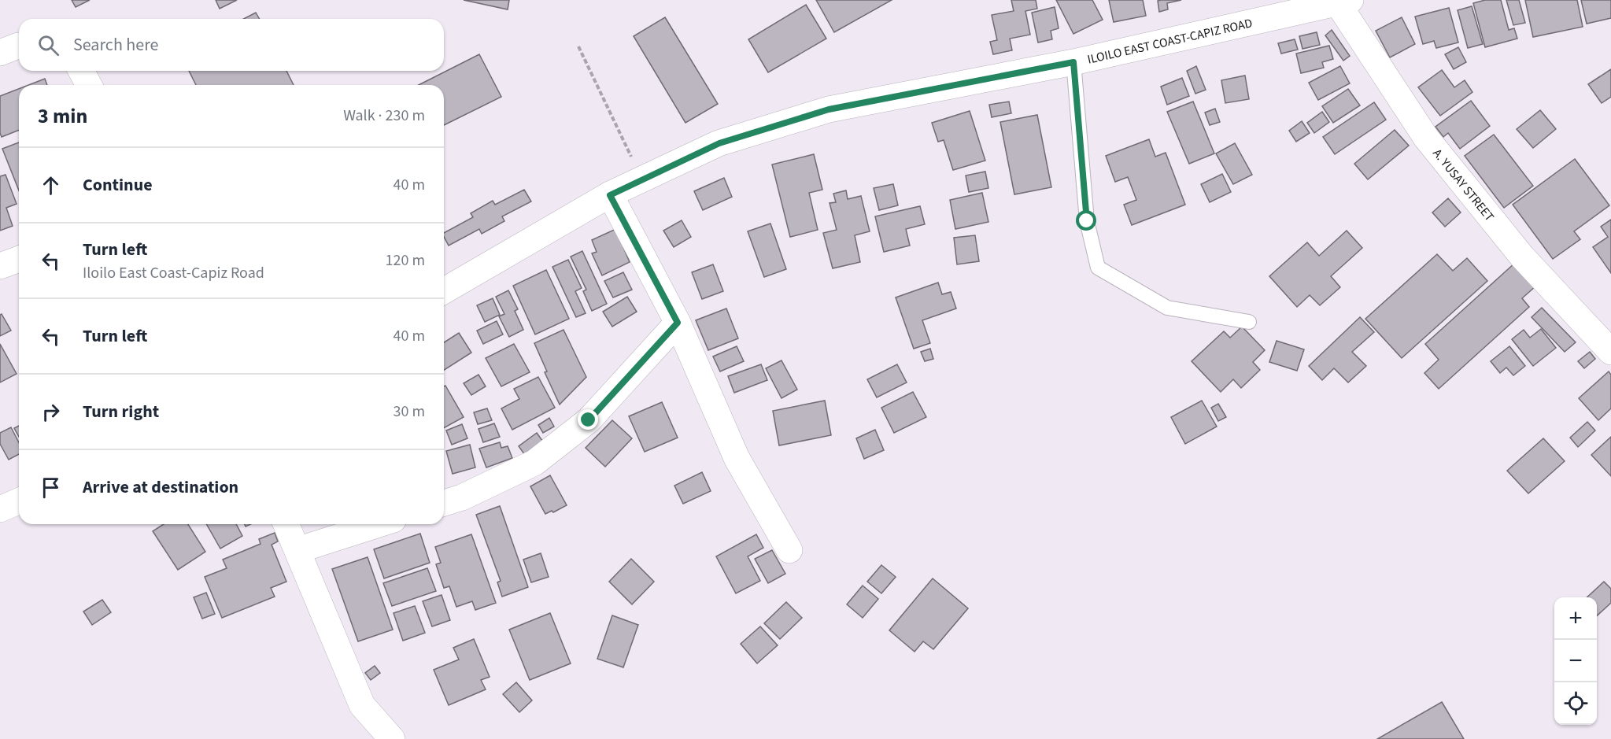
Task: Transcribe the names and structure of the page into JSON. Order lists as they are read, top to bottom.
{
  "streets": {
    "street": ["ILOILO EAST COAST-CAPIZ ROAD", "A. YUSAY STREET"]
  },
  "crossings": [
    ["ILOILO EAST COAST-CAPIZ ROAD", "A. YUSAY STREET"]
  ],
  "page": {
    "search": "Search here",
    "heading": ["3 min", "Walk · 230 m"],
    "list": [
      ["Continue", "40 m"],
      ["Turn left", "Iloilo East Coast-Capiz Road", "120 m"],
      ["Turn left", "40 m"],
      ["Turn right", "30 m"],
      "Arrive at destination"
    ],
    "map_buttons": ["+", "−"]
  }
}
